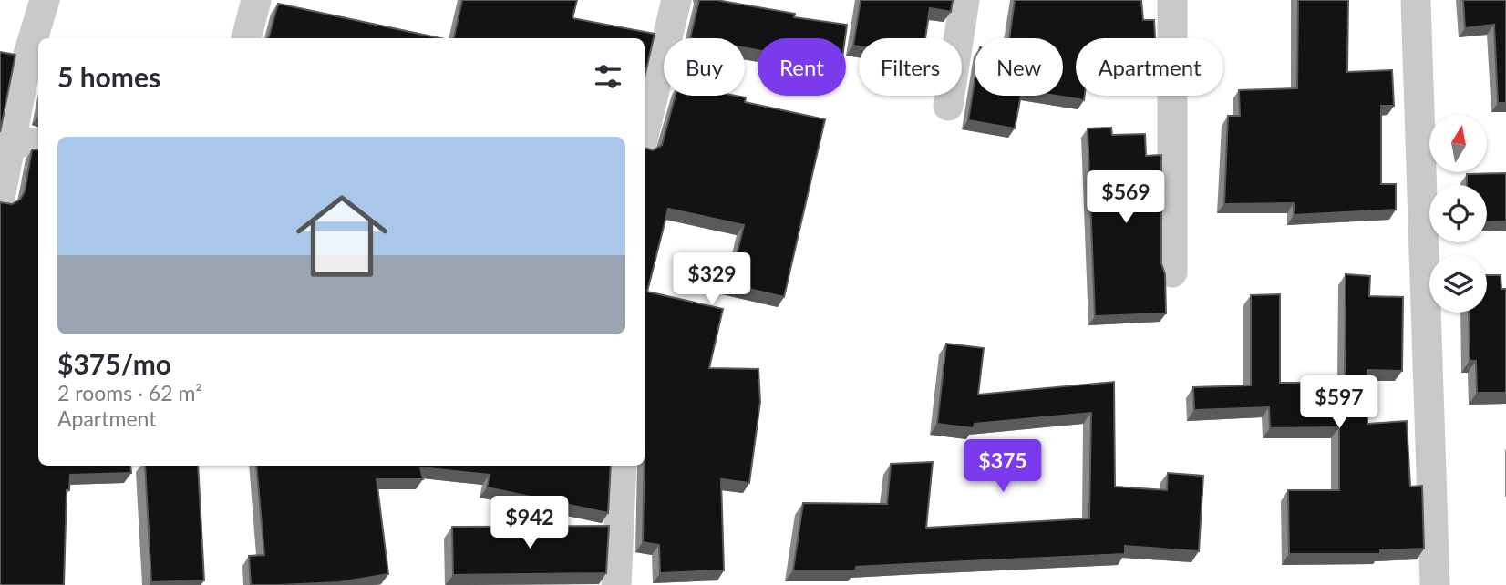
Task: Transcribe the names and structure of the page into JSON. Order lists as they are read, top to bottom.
{
  "north": "top",
  "page": {
    "chip": [
      "Buy",
      "Rent",
      "Filters",
      "New",
      "Apartment"
    ],
    "heading": "5 homes",
    "list": [
      {
        "name": "$375/mo",
        "note": "2 rooms · 62 m² · Apartment"
      }
    ],
    "price": [
      "$569",
      "$329",
      "$597",
      "$375",
      "$942"
    ]
  }
}
